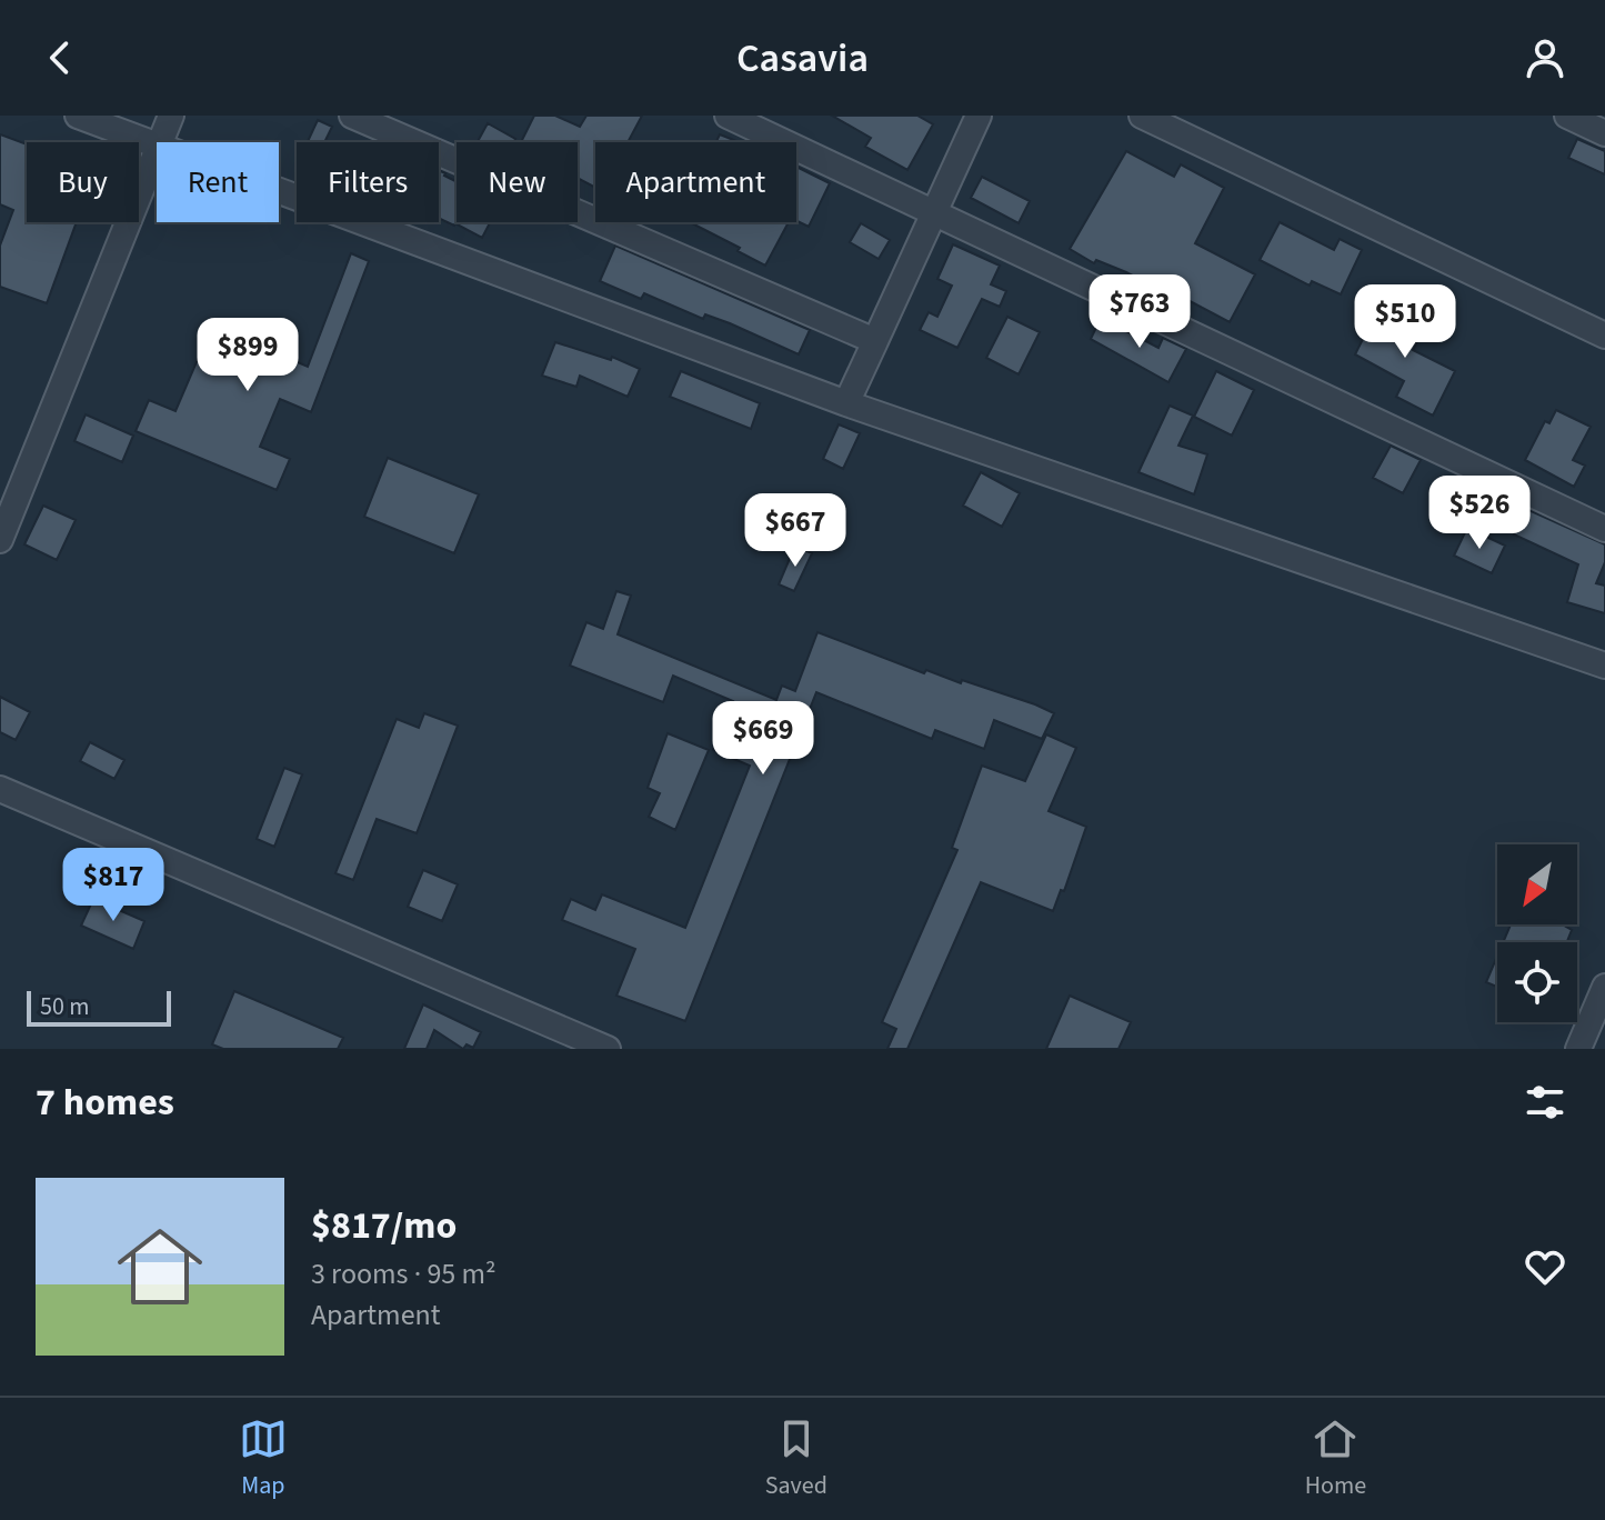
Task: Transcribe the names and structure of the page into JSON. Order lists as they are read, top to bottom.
{
  "scale_bar": "50 m",
  "north": "bottom left",
  "page": {
    "header": "Casavia",
    "chip": [
      "Buy",
      "Rent",
      "Filters",
      "New",
      "Apartment"
    ],
    "price": [
      "$763",
      "$510",
      "$899",
      "$526",
      "$667",
      "$669",
      "$817"
    ],
    "scale": "50 m",
    "heading": "7 homes",
    "list": [
      {
        "name": "$817/mo",
        "note": "3 rooms · 95 m² · Apartment"
      }
    ],
    "tabs": ["Map", "Saved", "Home"]
  }
}
